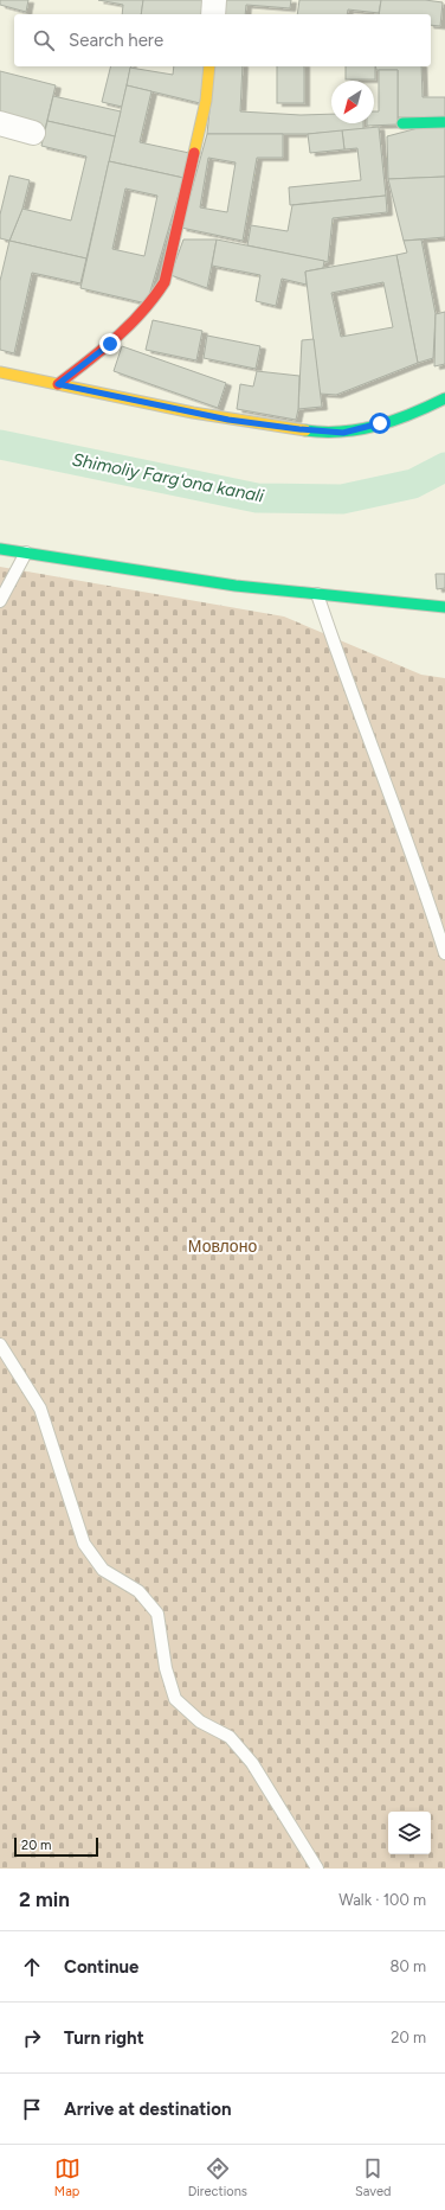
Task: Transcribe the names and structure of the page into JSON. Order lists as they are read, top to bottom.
{
  "water": ["Shimoliy Fargʻona kanali"],
  "parks": ["Мовлоно"],
  "scale_bar": "20 m",
  "north": "bottom left",
  "page": {
    "search": "Search here",
    "scale": "20 m",
    "heading": ["2 min", "Walk · 100 m"],
    "list": [
      ["Continue", "80 m"],
      ["Turn right", "20 m"],
      "Arrive at destination"
    ],
    "nav": ["Map", "Directions", "Saved"]
  }
}
